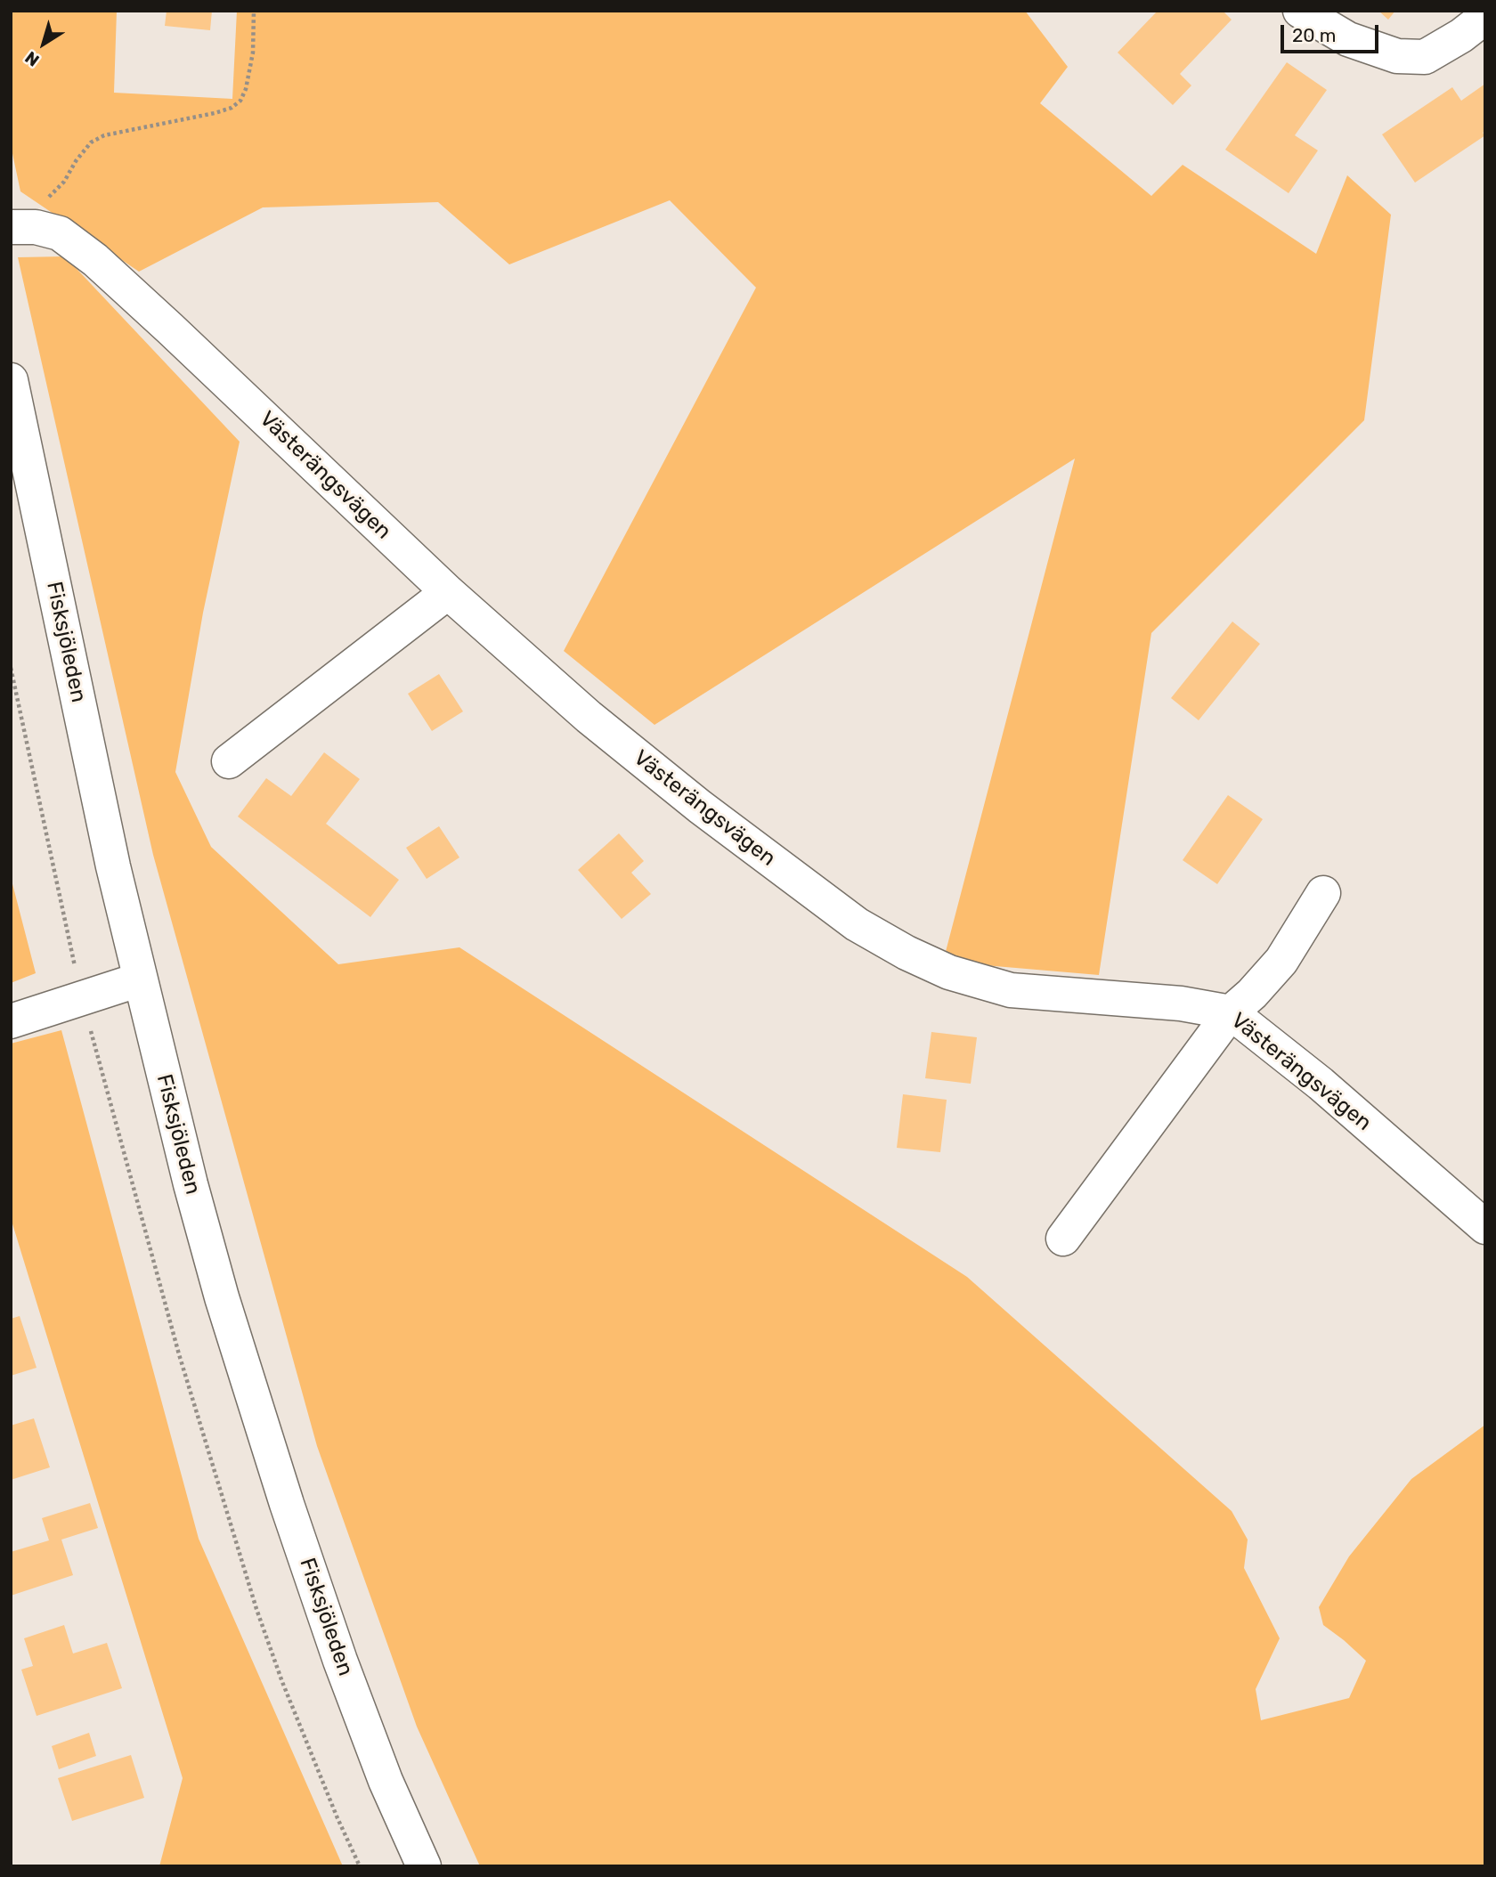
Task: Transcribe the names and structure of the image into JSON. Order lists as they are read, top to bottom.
{
  "streets": {
    "street": ["Västerängsvägen", "Fisksjöleden"]
  },
  "scale_bar": "20 m",
  "north": "bottom left"
}
